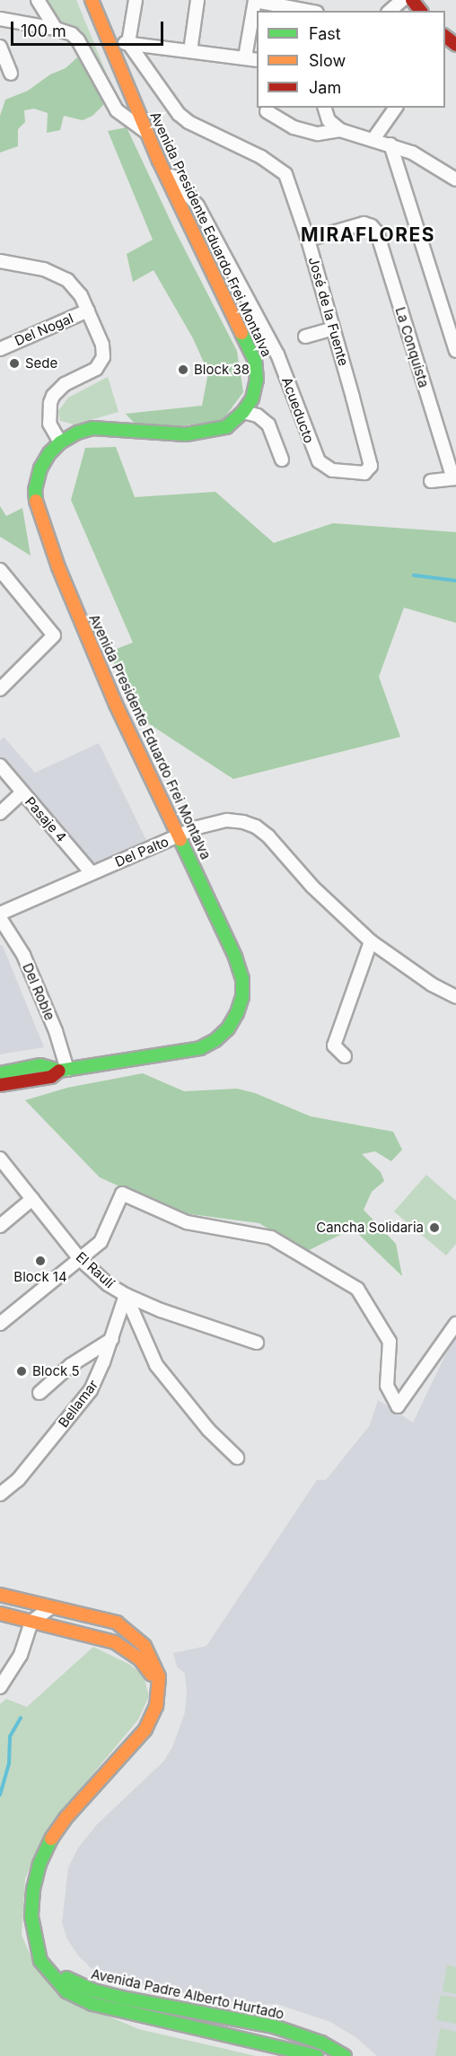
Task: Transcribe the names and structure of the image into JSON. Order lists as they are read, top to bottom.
{
  "streets": {
    "street": [
      "Avenida Presidente Eduardo Frei Montalva",
      "José de la Fuente",
      "Del Nogal",
      "La Conquista",
      "Acueducto",
      "Pasaje 4",
      "Del Palto",
      "Del Roble",
      "El Raulí",
      "Bellamar",
      "Avenida Padre Alberto Hurtado"
    ]
  },
  "crossings": [
    ["Avenida Presidente Eduardo Frei Montalva", "Acueducto"],
    ["Avenida Presidente Eduardo Frei Montalva", "Del Palto"],
    ["Avenida Presidente Eduardo Frei Montalva", "Del Roble"],
    ["José de la Fuente", "La Conquista"],
    ["José de la Fuente", "Acueducto"],
    ["Pasaje 4", "Del Palto"],
    ["El Raulí", "Bellamar"]
  ],
  "districts": ["MIRAFLORES"],
  "places": [
    "Sede",
    "Block 38",
    "Cancha Solidaria",
    "Block 14",
    "Block 5"
  ],
  "legend": ["Fast", "Slow", "Jam"],
  "scale_bar": "100 m"
}
